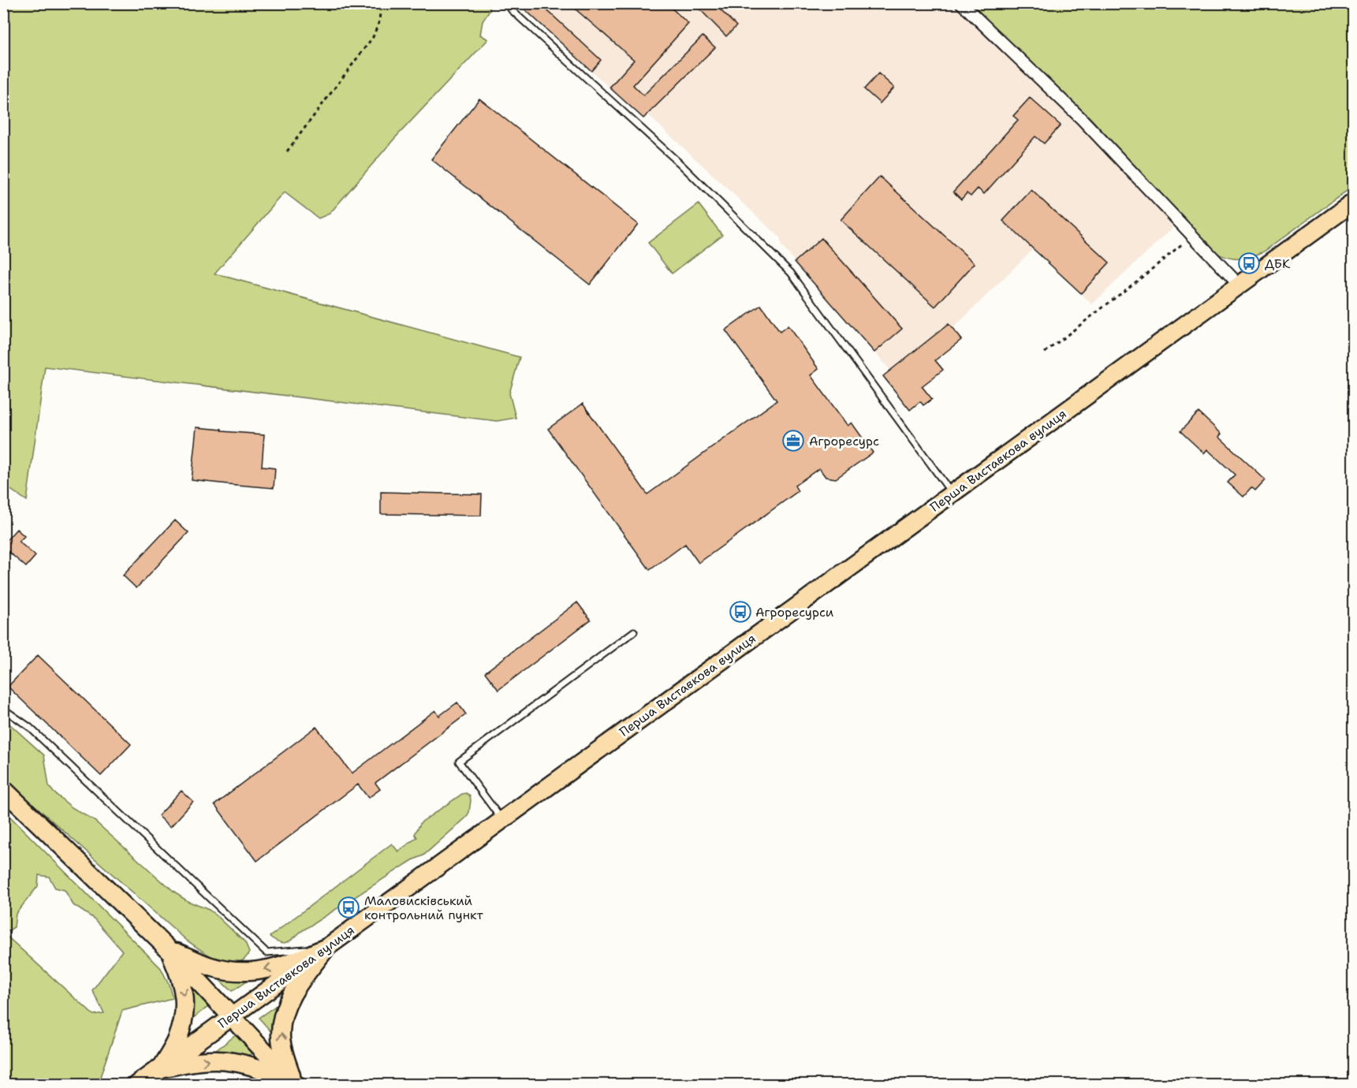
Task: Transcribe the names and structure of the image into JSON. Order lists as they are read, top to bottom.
{
  "streets": {
    "highway": ["Перша Виставкова вулиця"]
  },
  "places": {
    "bus stop": ["ДБК", "Агроресурси", "Маловисківський контрольний пункт"],
    "office": ["Агроресурс"]
  }
}
